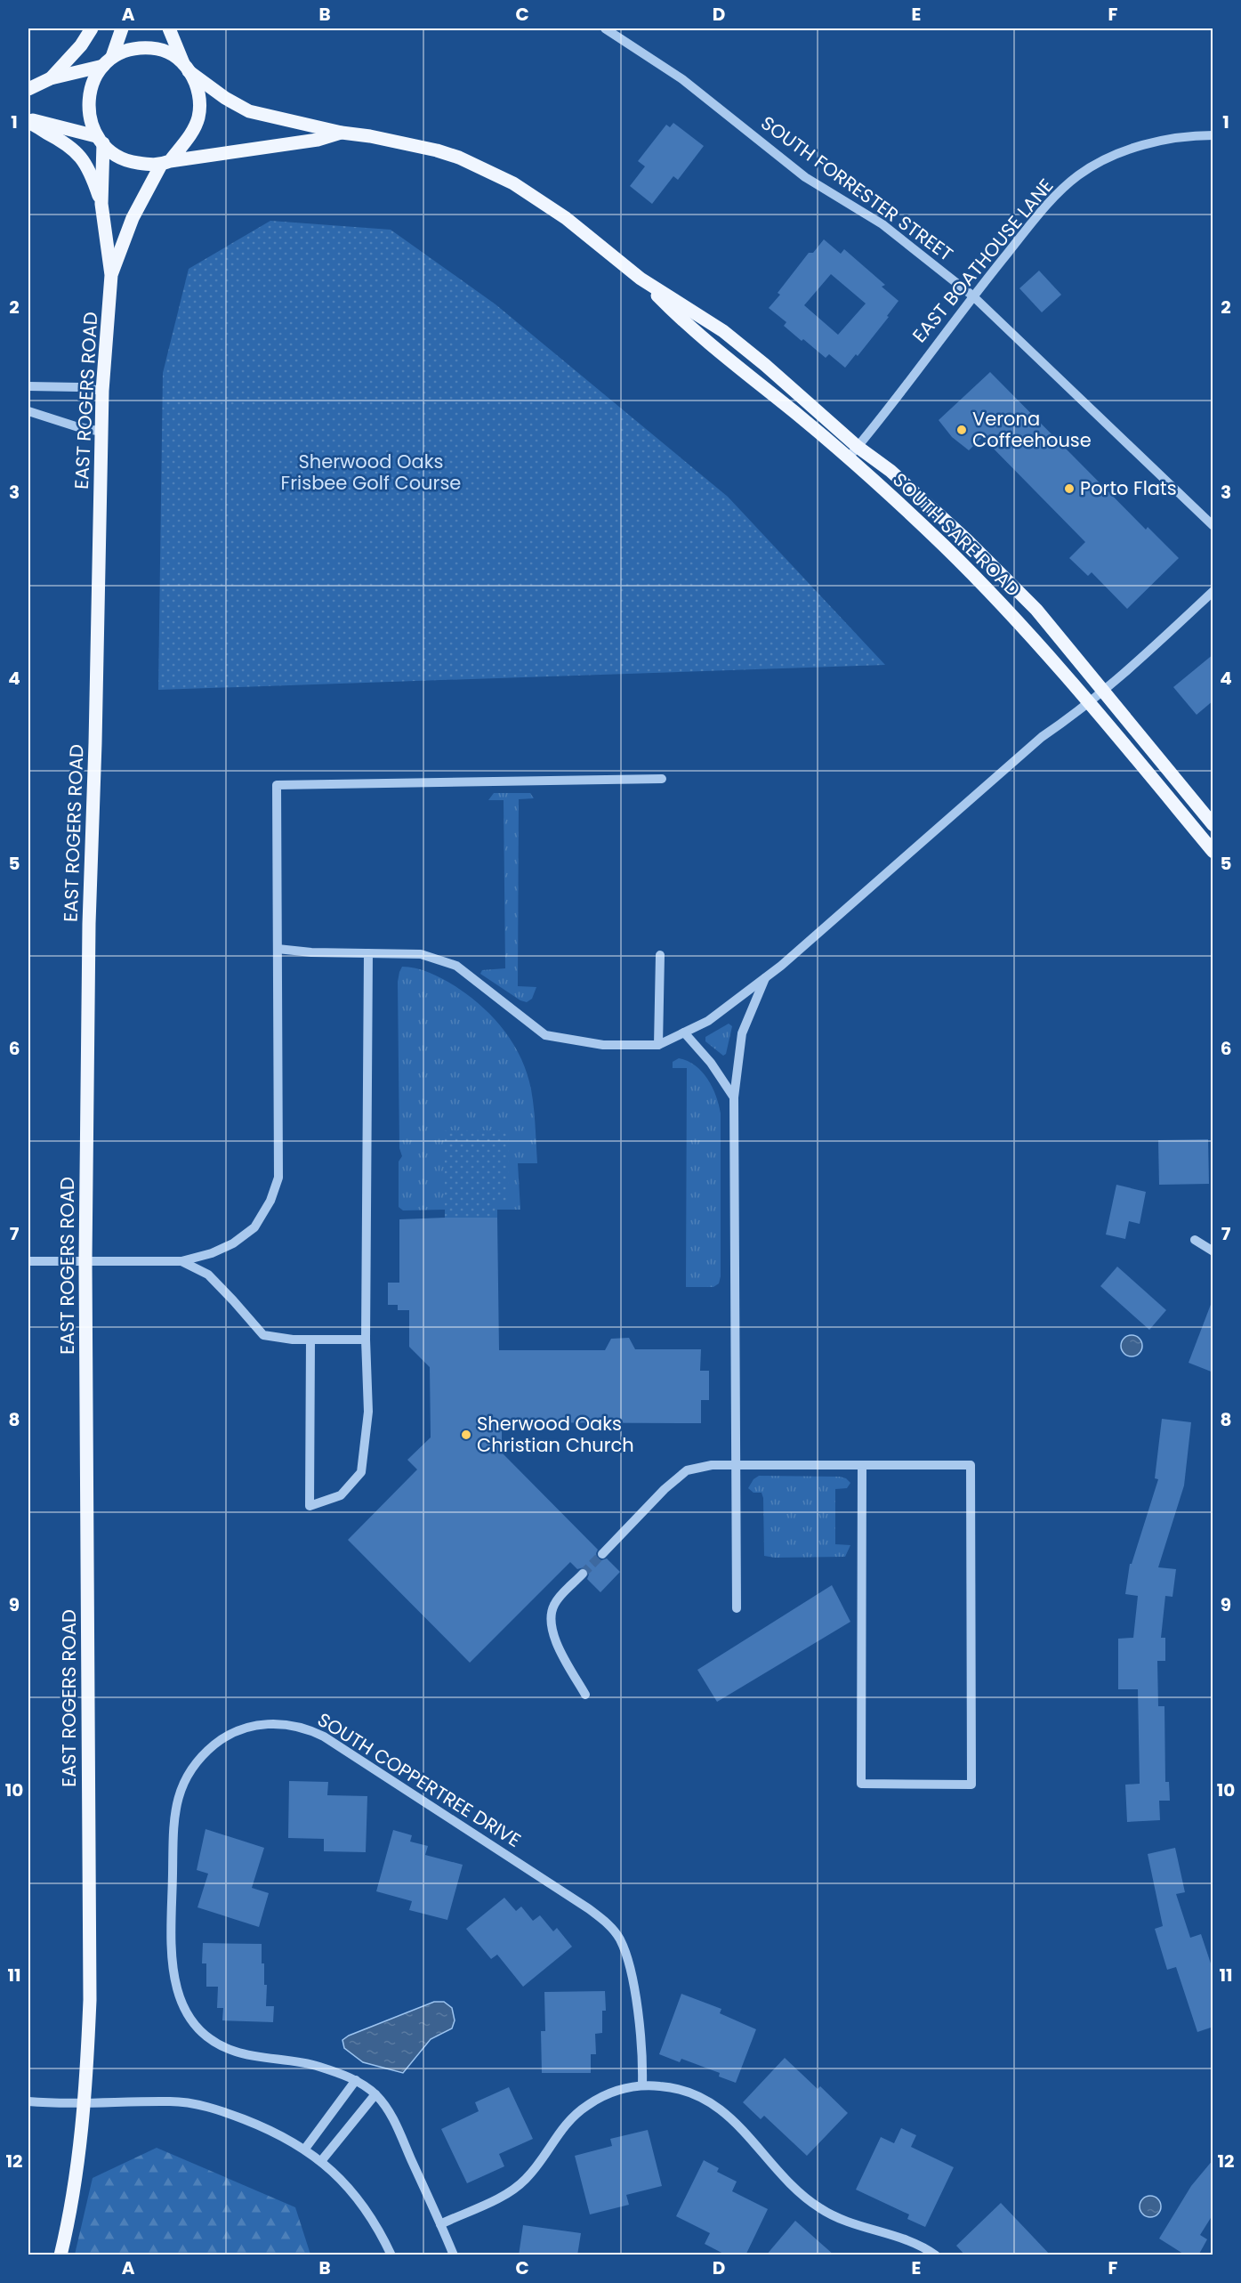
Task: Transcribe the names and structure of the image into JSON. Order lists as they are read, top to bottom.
{
  "streets": {
    "main road": ["EAST ROGERS ROAD", "SOUTH SARE ROAD"],
    "street": ["SOUTH FORRESTER STREET", "EAST BOATHOUSE LANE", "SOUTH COPPERTREE DRIVE"]
  },
  "crossings": [
    ["SOUTH FORRESTER STREET", "EAST BOATHOUSE LANE"],
    ["EAST BOATHOUSE LANE", "SOUTH SARE ROAD"],
    ["EAST ROGERS ROAD", "SOUTH SARE ROAD"]
  ],
  "parks": ["Sherwood Oaks Frisbee Golf Course"],
  "places": ["Verona Coffeehouse", "Porto Flats", "Sherwood Oaks Christian Church"],
  "grid": {
    "columns": [
      "A",
      "B",
      "C",
      "D",
      "E",
      "F"
    ],
    "rows": [
      "1",
      "2",
      "3",
      "4",
      "5",
      "6",
      "7",
      "8",
      "9",
      "10",
      "11",
      "12"
    ]
  }
}
